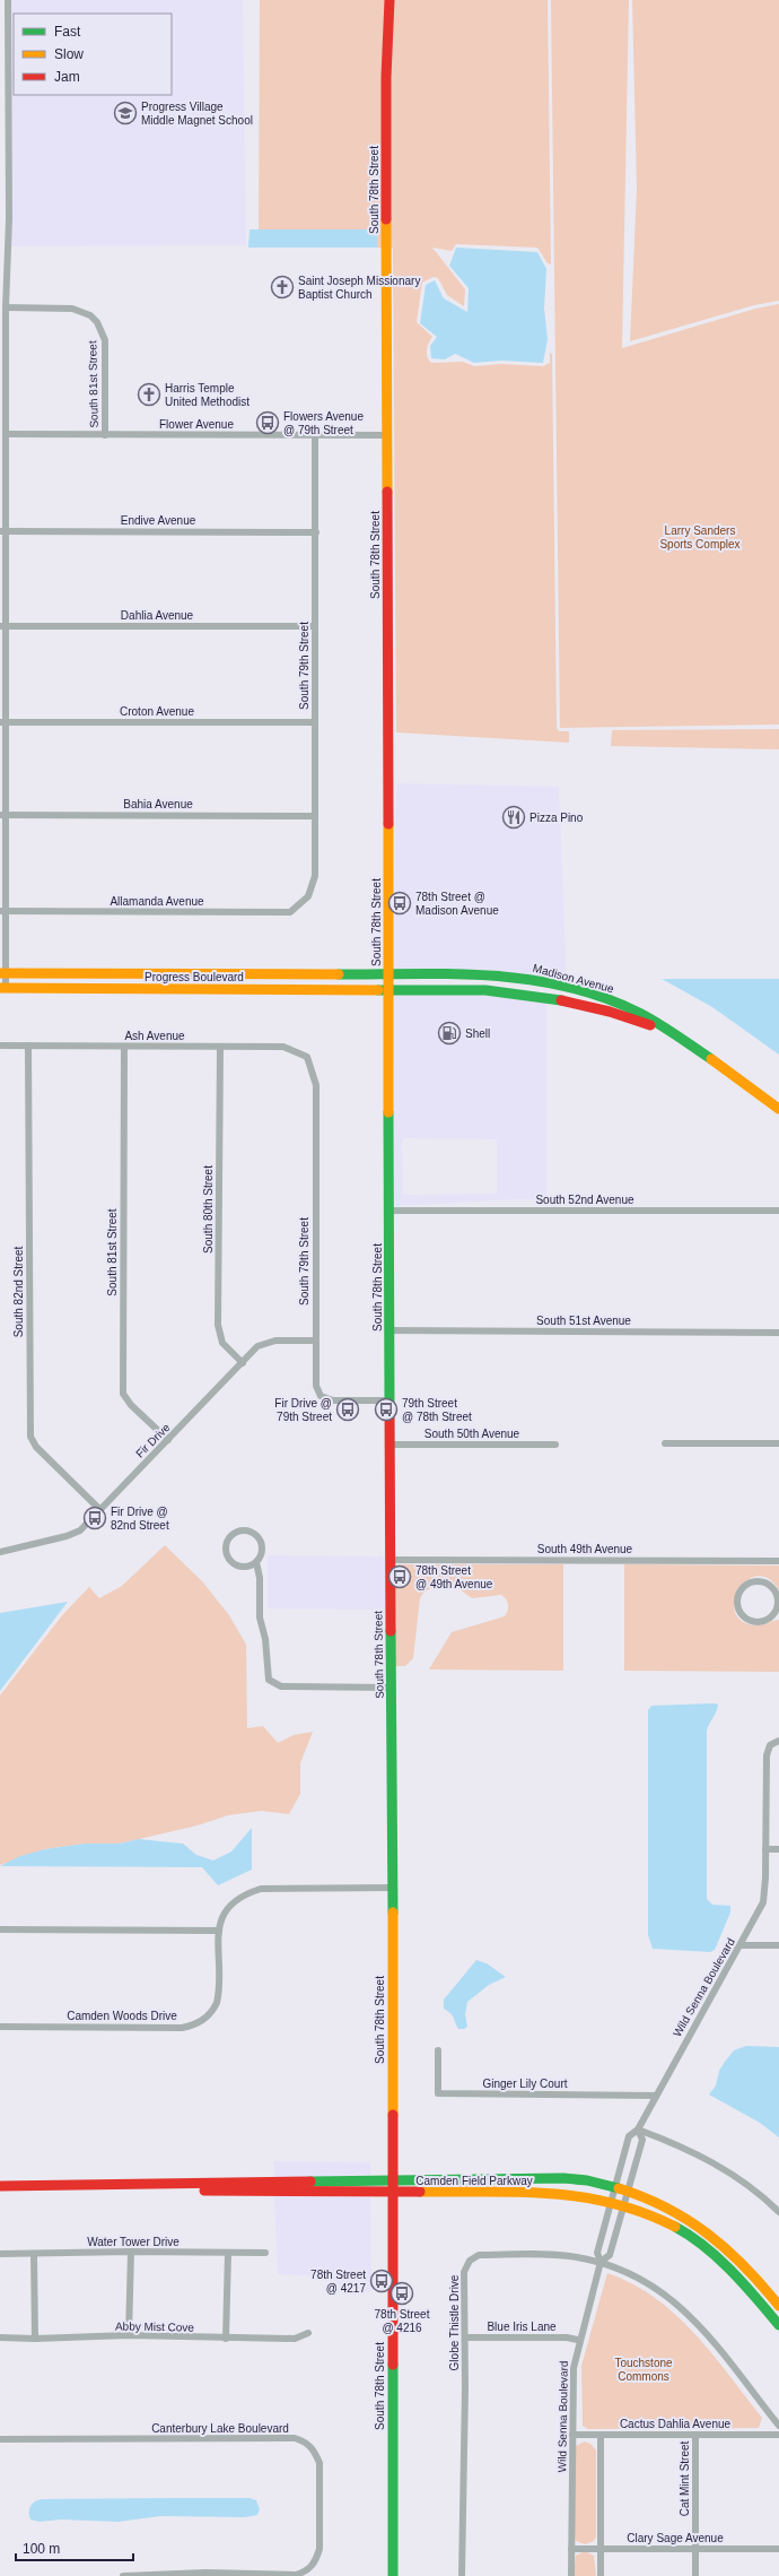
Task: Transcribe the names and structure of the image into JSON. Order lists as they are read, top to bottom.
{
  "streets": {
    "street": [
      "South 78th Street",
      "South 81st Street",
      "Flower Avenue",
      "Endive Avenue",
      "Dahlia Avenue",
      "South 79th Street",
      "Croton Avenue",
      "Bahia Avenue",
      "Allamanda Avenue",
      "Progress Boulevard",
      "Madison Avenue",
      "Ash Avenue",
      "South 52nd Avenue",
      "South 80th Street",
      "South 82nd Street",
      "South 51st Avenue",
      "South 50th Avenue",
      "Fir Drive",
      "South 49th Avenue",
      "Wild Senna Boulevard",
      "Camden Woods Drive",
      "Ginger Lily Court",
      "Camden Field Parkway",
      "Water Tower Drive",
      "Globe Thistle Drive",
      "Abby Mist Cove",
      "Blue Iris Lane",
      "Cactus Dahlia Avenue",
      "Canterbury Lake Boulevard",
      "Cat Mint Street",
      "Clary Sage Avenue"
    ]
  },
  "crossings": [
    ["South 78th Street", "Flower Avenue"],
    ["South 78th Street", "South 79th Street"],
    ["South 78th Street", "Progress Boulevard"],
    ["South 78th Street", "Madison Avenue"],
    ["South 78th Street", "South 52nd Avenue"],
    ["South 78th Street", "South 51st Avenue"],
    ["South 78th Street", "South 50th Avenue"],
    ["South 78th Street", "South 49th Avenue"],
    ["South 78th Street", "Camden Woods Drive"],
    ["South 78th Street", "Camden Field Parkway"],
    ["South 81st Street", "Flower Avenue"],
    ["South 81st Street", "Ash Avenue"],
    ["South 81st Street", "Fir Drive"],
    ["Flower Avenue", "South 79th Street"],
    ["Endive Avenue", "South 79th Street"],
    ["Dahlia Avenue", "South 79th Street"],
    ["South 79th Street", "Croton Avenue"],
    ["South 79th Street", "Bahia Avenue"],
    ["South 79th Street", "Allamanda Avenue"],
    ["South 79th Street", "Ash Avenue"],
    ["South 79th Street", "Fir Drive"],
    ["Progress Boulevard", "Madison Avenue"],
    ["Ash Avenue", "South 80th Street"],
    ["Ash Avenue", "South 82nd Street"],
    ["South 80th Street", "Fir Drive"],
    ["South 82nd Street", "Fir Drive"],
    ["Wild Senna Boulevard", "Ginger Lily Court"],
    ["Wild Senna Boulevard", "Camden Field Parkway"],
    ["Wild Senna Boulevard", "Globe Thistle Drive"],
    ["Wild Senna Boulevard", "Blue Iris Lane"],
    ["Wild Senna Boulevard", "Cactus Dahlia Avenue"],
    ["Wild Senna Boulevard", "Clary Sage Avenue"],
    ["Globe Thistle Drive", "Blue Iris Lane"],
    ["Cactus Dahlia Avenue", "Cat Mint Street"],
    ["Cat Mint Street", "Clary Sage Avenue"]
  ],
  "parks": ["Larry Sanders Sports Complex", "Touchstone Commons"],
  "places": {
    "school or university": ["Progress Village Middle Magnet School"],
    "church": ["Saint Joseph Missionary Baptist Church", "Harris Temple United Methodist"],
    "bus stop": [
      "Flowers Avenue @ 79th Street",
      "78th Street @ Madison Avenue",
      "Fir Drive @ 79th Street",
      "79th Street @ 78th Street",
      "Fir Drive @ 82nd Street",
      "78th Street @ 49th Avenue",
      "78th Street @ 4217",
      "78th Street @ 4216"
    ],
    "restaurant": ["Pizza Pino"],
    "fuel station": ["Shell"]
  },
  "legend": ["Fast", "Slow", "Jam"],
  "scale_bar": "100 m"
}
